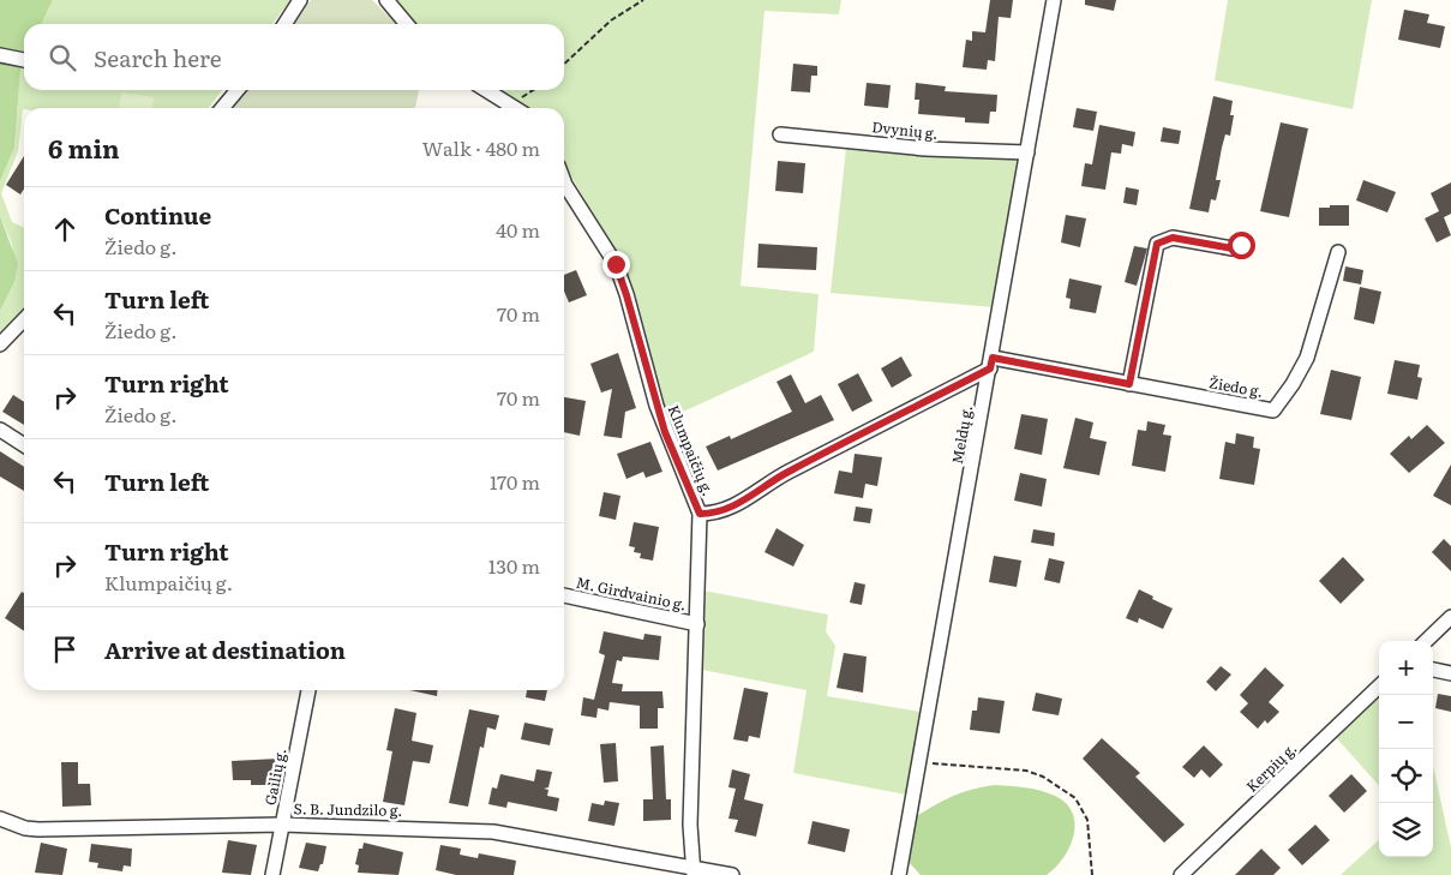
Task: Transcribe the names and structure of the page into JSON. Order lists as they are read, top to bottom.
{
  "streets": {
    "street": [
      "Dvynių g.",
      "Žiedo g.",
      "Meldų g.",
      "Klumpaičių g.",
      "M. Girdvainio g.",
      "Kerpių g.",
      "Gailių g.",
      "S. B. Jundzilo g."
    ]
  },
  "crossings": [
    ["Dvynių g.", "Meldų g."],
    ["Žiedo g.", "Meldų g."],
    ["Klumpaičių g.", "M. Girdvainio g."],
    ["Klumpaičių g.", "S. B. Jundzilo g."],
    ["Gailių g.", "S. B. Jundzilo g."]
  ],
  "page": {
    "search": "Search here",
    "heading": ["6 min", "Walk · 480 m"],
    "list": [
      ["Continue", "Žiedo g.", "40 m"],
      ["Turn left", "Žiedo g.", "70 m"],
      ["Turn right", "Žiedo g.", "70 m"],
      ["Turn left", "170 m"],
      ["Turn right", "Klumpaičių g.", "130 m"],
      "Arrive at destination"
    ],
    "map_buttons": ["+", "−"]
  }
}
